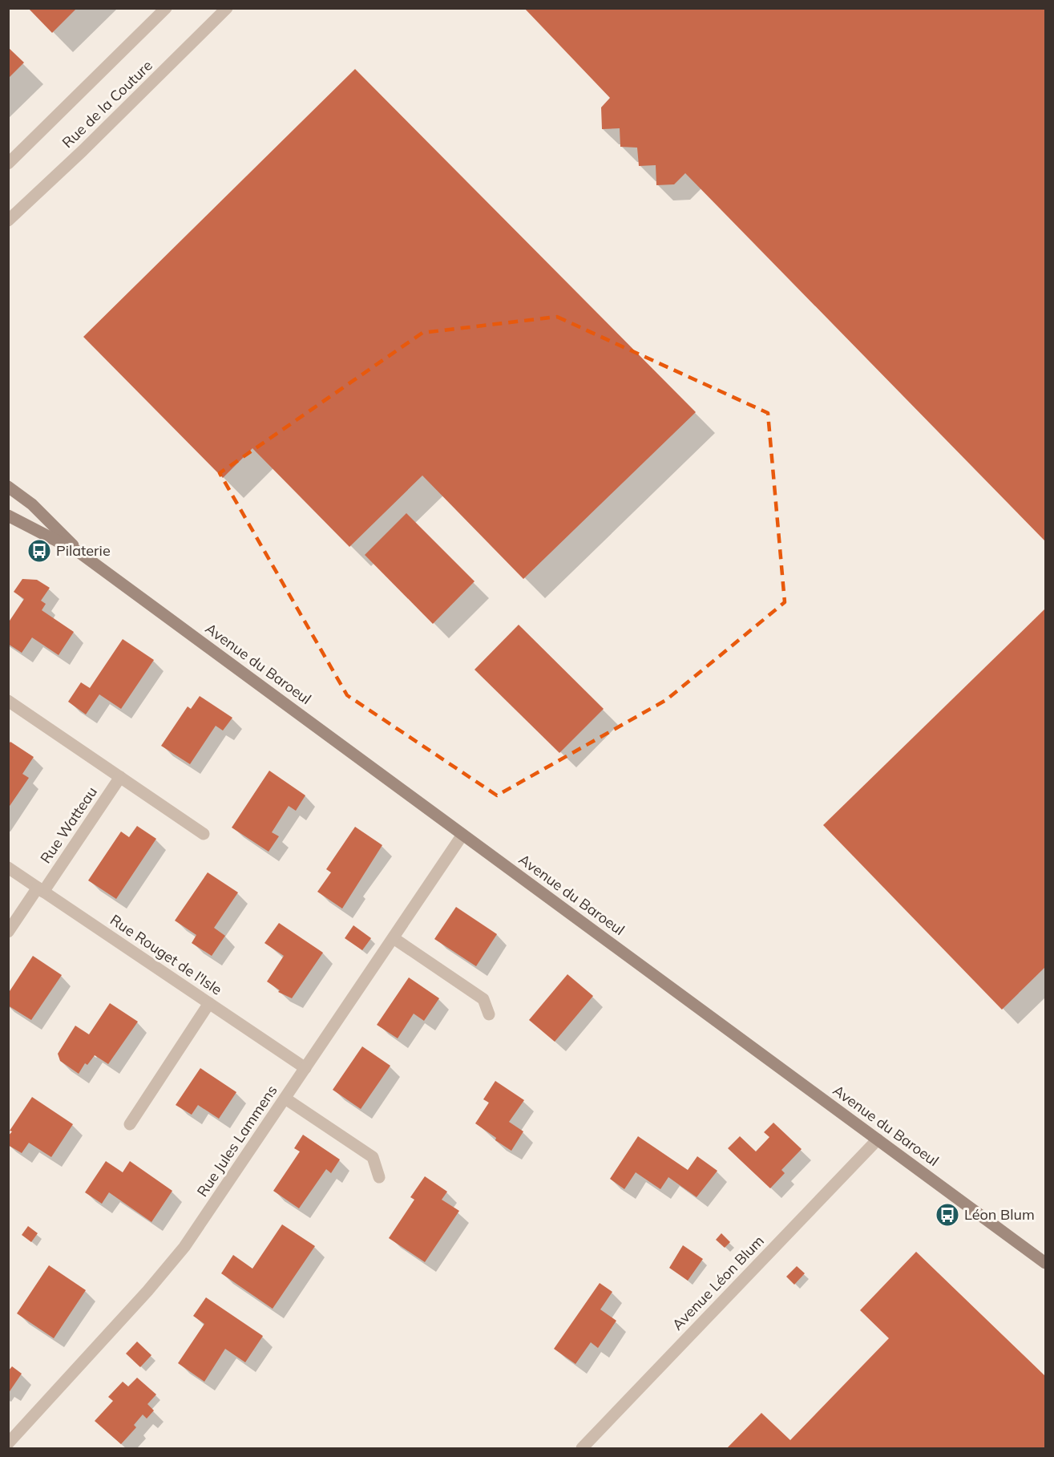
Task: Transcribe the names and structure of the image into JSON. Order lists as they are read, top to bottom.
{
  "streets": {
    "main road": ["Avenue du Baroeul"],
    "street": [
      "Rue de la Couture",
      "Rue Watteau",
      "Rue Rouget de l'Isle",
      "Rue Jules Lammens",
      "Avenue Léon Blum"
    ]
  },
  "crossings": [
    ["Avenue du Baroeul", "Rue Jules Lammens"],
    ["Avenue du Baroeul", "Avenue Léon Blum"],
    ["Rue Watteau", "Rue Rouget de l'Isle"],
    ["Rue Rouget de l'Isle", "Rue Jules Lammens"]
  ],
  "places": {
    "bus stop": ["Pilaterie", "Léon Blum"]
  }
}
